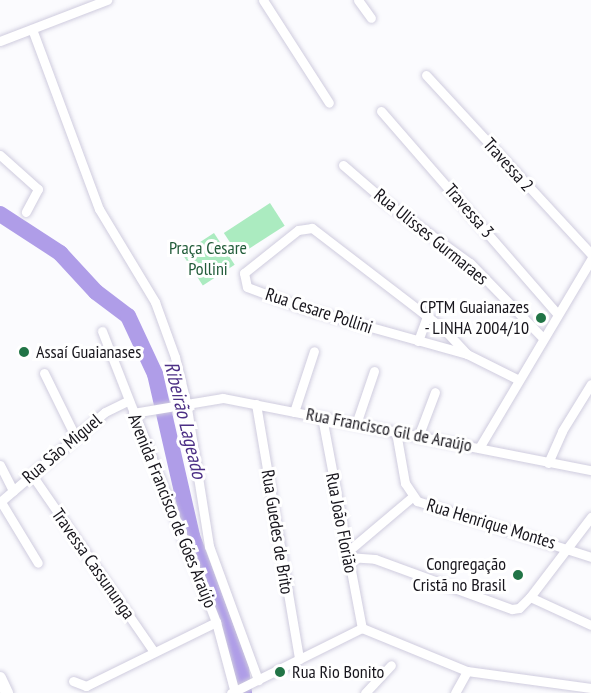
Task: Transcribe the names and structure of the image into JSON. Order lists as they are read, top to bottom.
{
  "streets": {
    "street": [
      "Travessa 2",
      "Travessa 3",
      "Rua Ulisses Gurmaraes",
      "Rua Cesare Pollini",
      "Rua Francisco Gil de Araújo",
      "Rua São Miguel",
      "Avenida Francisco de Góes Araújo",
      "Rua João Florião",
      "Rua Henrique Montes",
      "Rua Guedes de Brito",
      "Travessa Cassununga"
    ]
  },
  "crossings": [
    ["Rua Francisco Gil de Araújo", "Avenida Francisco de Góes Araújo"],
    ["Rua Francisco Gil de Araújo", "Rua João Florião"],
    ["Rua Francisco Gil de Araújo", "Rua Henrique Montes"],
    ["Rua Francisco Gil de Araújo", "Rua Guedes de Brito"],
    ["Rua São Miguel", "Avenida Francisco de Góes Araújo"],
    ["Rua São Miguel", "Travessa Cassununga"]
  ],
  "water": ["Ribeirão Lageado"],
  "parks": ["Praça Cesare Pollini"],
  "places": [
    "CPTM Guaianazes - LINHA 2004/10",
    "Assaí Guaianases",
    "Congregação Cristã no Brasil",
    "Rua Rio Bonito"
  ]
}
